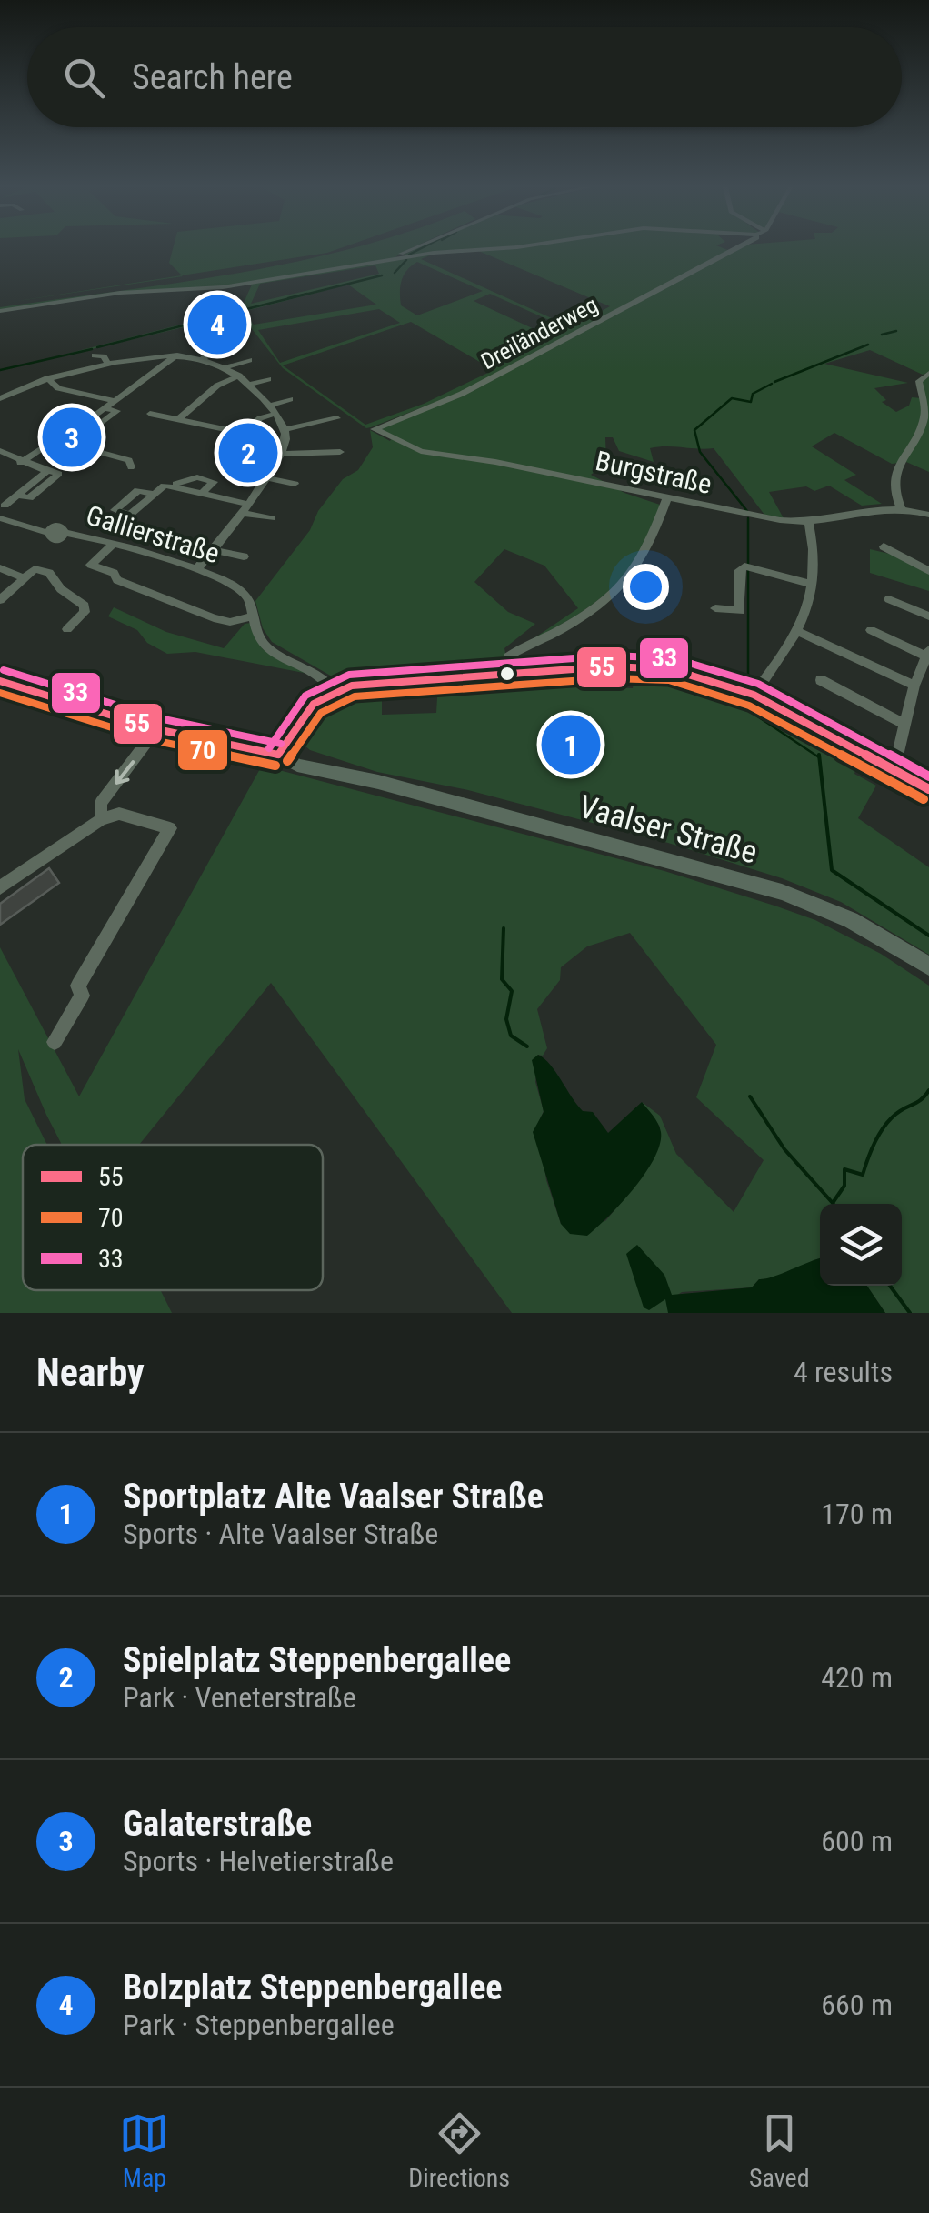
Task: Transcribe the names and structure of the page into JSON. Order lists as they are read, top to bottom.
{
  "streets": {
    "main road": ["Vaalser Straße"],
    "street": ["Dreiländerweg", "Burgstraße", "Gallierstraße"]
  },
  "crossings": [
    ["Dreiländerweg", "Burgstraße"]
  ],
  "lines": ["transit line 33", "transit line 55", "transit line 70"],
  "legend": ["55", "70", "33"],
  "page": {
    "search": "Search here",
    "pins": [
      "4",
      "3",
      "2",
      "1"
    ],
    "heading": ["Nearby", "4 results"],
    "list": [
      {
        "mark": "1",
        "name": "Sportplatz Alte Vaalser Straße",
        "note": "Sports · Alte Vaalser Straße",
        "value": "170 m"
      },
      {
        "mark": "2",
        "name": "Spielplatz Steppenbergallee",
        "note": "Park · Veneterstraße",
        "value": "420 m"
      },
      {
        "mark": "3",
        "name": "Galaterstraße",
        "note": "Sports · Helvetierstraße",
        "value": "600 m"
      },
      {
        "mark": "4",
        "name": "Bolzplatz Steppenbergallee",
        "note": "Park · Steppenbergallee",
        "value": "660 m"
      }
    ],
    "nav": ["Map", "Directions", "Saved"]
  }
}
